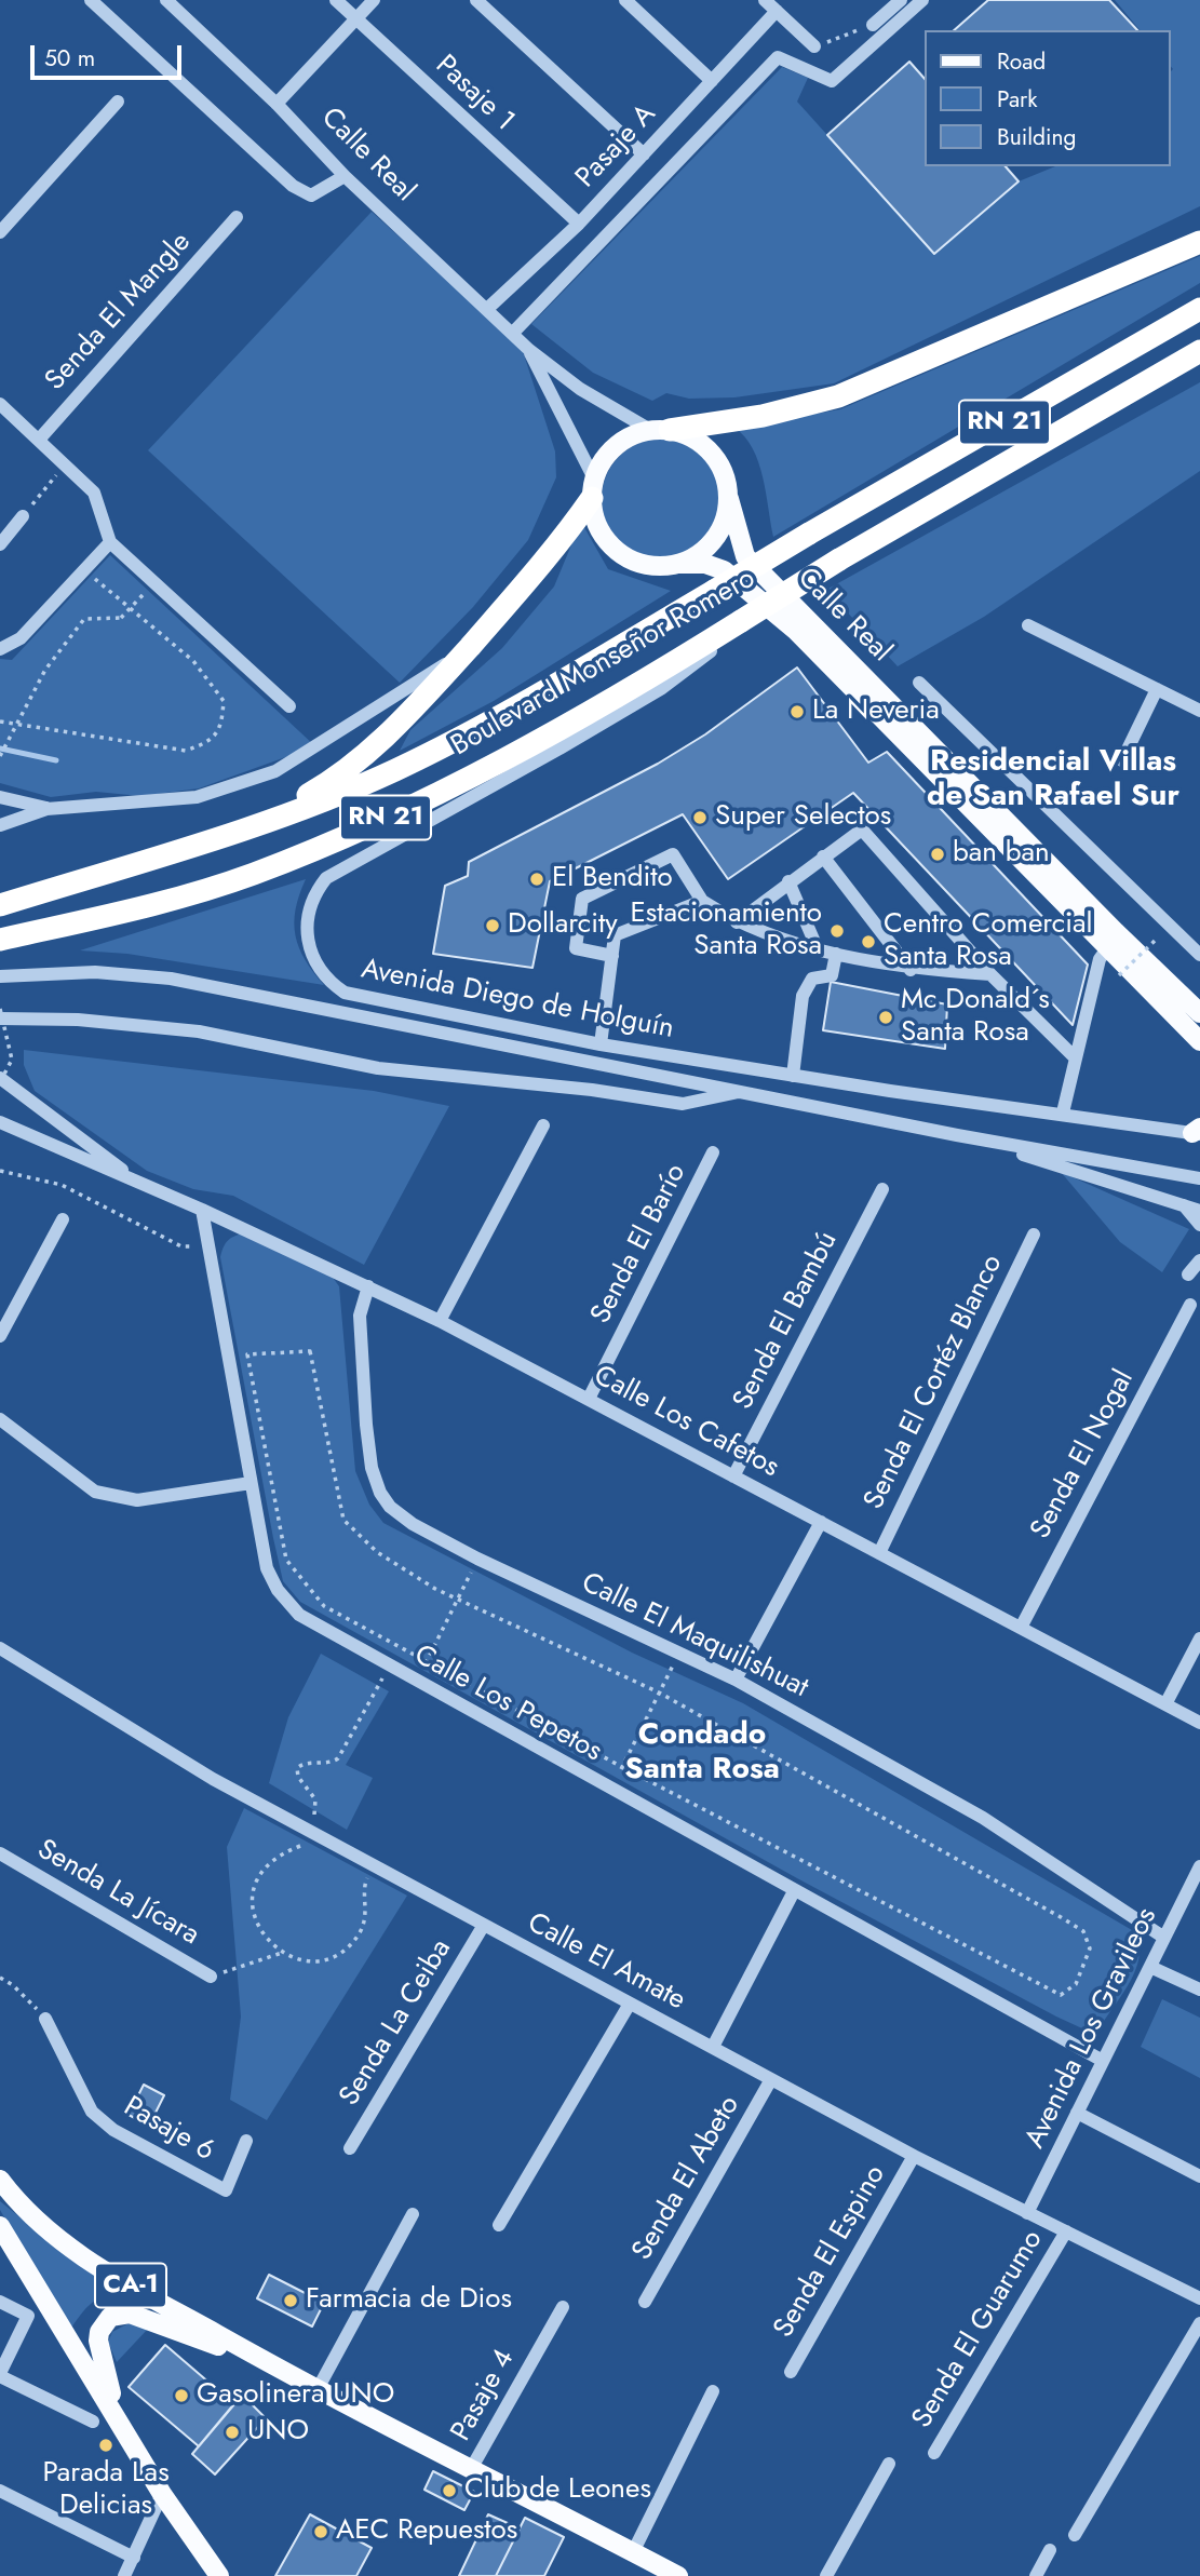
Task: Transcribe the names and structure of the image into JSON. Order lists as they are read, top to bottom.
{
  "streets": {
    "highway": ["RN 21", "Boulevard Monseñor Romero"],
    "main road": ["Calle Real", "CA-1"],
    "street": [
      "Pasaje 1",
      "Pasaje A",
      "Senda El Mangle",
      "Avenida Diego de Holguín",
      "Senda El Barío",
      "Senda El Bambú",
      "Senda El Cortéz Blanco",
      "Calle Los Cafetos",
      "Senda El Nogal",
      "Calle El Maquilishuat",
      "Calle Los Pepetos",
      "Senda La Jícara",
      "Calle El Amate",
      "Senda La Ceiba",
      "Avenida Los Gravileos",
      "Pasaje 6",
      "Senda El Abeto",
      "Senda El Espino",
      "Senda El Guarumo",
      "Pasaje 4"
    ]
  },
  "crossings": [
    ["Pasaje 1", "Pasaje A"],
    ["Pasaje A", "Calle Real"],
    ["Boulevard Monseñor Romero", "Avenida Diego de Holguín"],
    ["Senda El Barío", "Calle Los Cafetos"],
    ["Senda El Bambú", "Calle Los Cafetos"],
    ["Senda El Cortéz Blanco", "Calle Los Cafetos"],
    ["Calle Los Cafetos", "Senda El Nogal"],
    ["Calle Los Cafetos", "Calle El Maquilishuat"],
    ["Calle Los Cafetos", "Calle Los Pepetos"],
    ["Calle El Maquilishuat", "Avenida Los Gravileos"],
    ["Calle Los Pepetos", "Avenida Los Gravileos"],
    ["Calle El Amate", "Senda La Ceiba"],
    ["Calle El Amate", "Avenida Los Gravileos"],
    ["Calle El Amate", "Senda El Abeto"],
    ["Calle El Amate", "Senda El Espino"],
    ["Calle El Amate", "Senda El Guarumo"],
    ["CA-1", "Pasaje 4"]
  ],
  "districts": ["Residencial Villas de San Rafael Sur", "Condado Santa Rosa"],
  "places": [
    "La Neveria",
    "Super Selectos",
    "ban ban",
    "El Bendito",
    "Dollarcity",
    "Estacionamiento Santa Rosa",
    "Centro Comercial Santa Rosa",
    "Mc Donald´s Santa Rosa",
    "Farmacia de Dios",
    "Gasolinera UNO",
    "UNO",
    "Parada Las Delicias",
    "Club de Leones",
    "AEC Repuestos"
  ],
  "legend": ["Road", "Park", "Building"],
  "scale_bar": "50 m"
}
